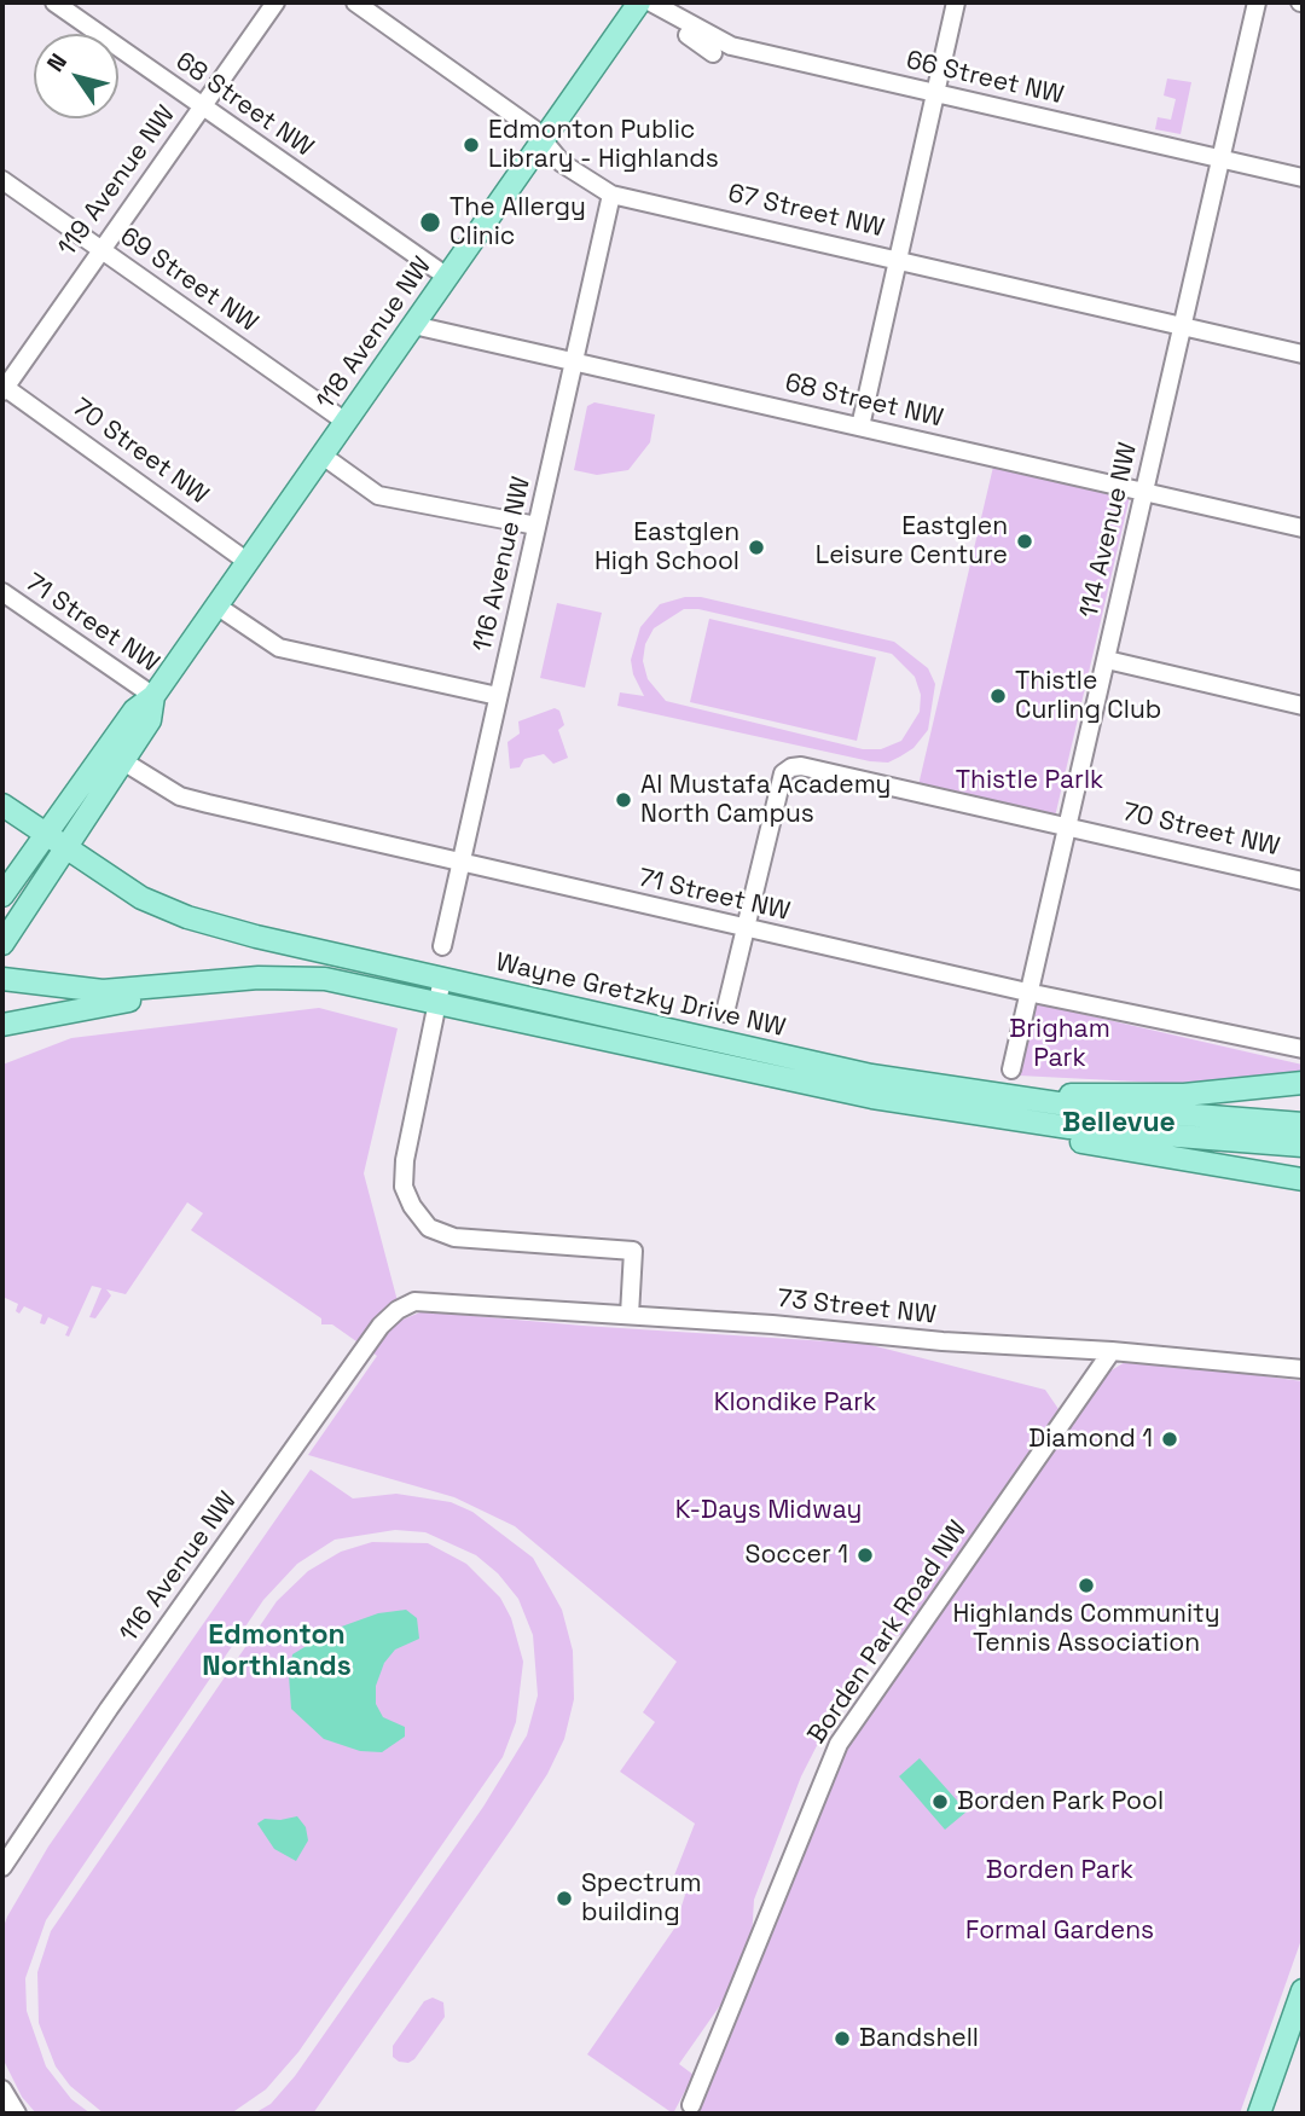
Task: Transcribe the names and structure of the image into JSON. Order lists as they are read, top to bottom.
{
  "streets": {
    "main road": ["118 Avenue NW", "Wayne Gretzky Drive NW"],
    "street": [
      "66 Street NW",
      "68 Street NW",
      "119 Avenue NW",
      "67 Street NW",
      "69 Street NW",
      "70 Street NW",
      "114 Avenue NW",
      "116 Avenue NW",
      "71 Street NW",
      "73 Street NW",
      "Borden Park Road NW"
    ]
  },
  "crossings": [
    ["66 Street NW", "114 Avenue NW"],
    ["68 Street NW", "119 Avenue NW"],
    ["68 Street NW", "118 Avenue NW"],
    ["68 Street NW", "114 Avenue NW"],
    ["68 Street NW", "116 Avenue NW"],
    ["119 Avenue NW", "69 Street NW"],
    ["119 Avenue NW", "70 Street NW"],
    ["67 Street NW", "118 Avenue NW"],
    ["67 Street NW", "114 Avenue NW"],
    ["67 Street NW", "116 Avenue NW"],
    ["69 Street NW", "118 Avenue NW"],
    ["118 Avenue NW", "70 Street NW"],
    ["118 Avenue NW", "71 Street NW"],
    ["118 Avenue NW", "Wayne Gretzky Drive NW"],
    ["70 Street NW", "114 Avenue NW"],
    ["70 Street NW", "71 Street NW"],
    ["114 Avenue NW", "71 Street NW"],
    ["116 Avenue NW", "71 Street NW"],
    ["116 Avenue NW", "73 Street NW"],
    ["73 Street NW", "Borden Park Road NW"]
  ],
  "districts": ["Bellevue", "Edmonton Northlands"],
  "parks": [
    "Thistle Parlk",
    "Brigham Park",
    "Klondike Park",
    "K-Days Midway",
    "Borden Park",
    "Formal Gardens"
  ],
  "places": [
    "Edmonton Public Library - Highlands",
    "The Allergy Clinic",
    "Eastglen Leisure Centure",
    "Eastglen High School",
    "Thistle Curling Club",
    "Al Mustafa Academy North Campus",
    "Diamond 1",
    "Soccer 1",
    "Highlands Community Tennis Association",
    "Borden Park Pool",
    "Spectrum building",
    "Bandshell"
  ],
  "north": "top left"
}
